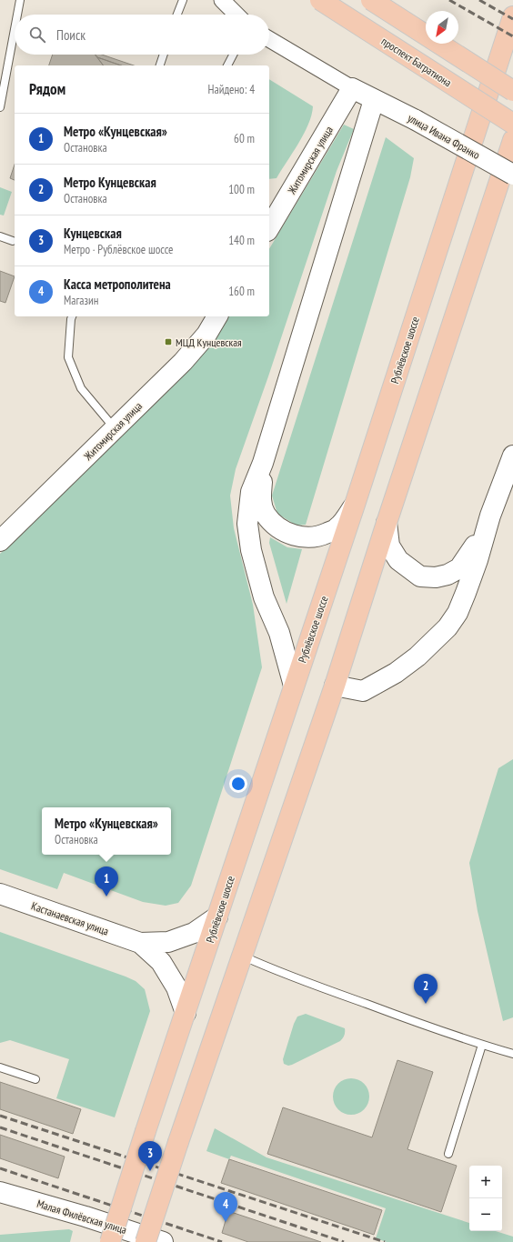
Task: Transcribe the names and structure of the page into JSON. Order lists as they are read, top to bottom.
{
  "streets": {
    "main road": ["проспект Багратиона", "Рублёвское шоссе"],
    "street": [
      "улица Ивана Франко",
      "Житомирская улица",
      "Кастанаевская улица",
      "Малая Филёвская улица"
    ]
  },
  "crossings": [
    ["улица Ивана Франко", "Житомирская улица"],
    ["Рублёвское шоссе", "Кастанаевская улица"]
  ],
  "places": {
    "transit": ["МЦД Кунцевская"]
  },
  "north": "bottom left",
  "page": {
    "search": "Поиск",
    "heading": ["Рядом", "Найдено: 4"],
    "list": [
      {
        "mark": "1",
        "name": "Метро «Кунцевская»",
        "note": "Остановка",
        "value": "60 m"
      },
      {
        "mark": "2",
        "name": "Метро Кунцевская",
        "note": "Остановка",
        "value": "100 m"
      },
      {
        "mark": "3",
        "name": "Кунцевская",
        "note": "Метро · Рублёвское шоссе",
        "value": "140 m"
      },
      {
        "mark": "4",
        "name": "Касса метрополитена",
        "note": "Магазин",
        "value": "160 m"
      }
    ],
    "popup": ["Метро «Кунцевская»", "Остановка"],
    "pins": [
      "1",
      "2",
      "3",
      "4"
    ],
    "map_buttons": ["+", "−"]
  }
}
